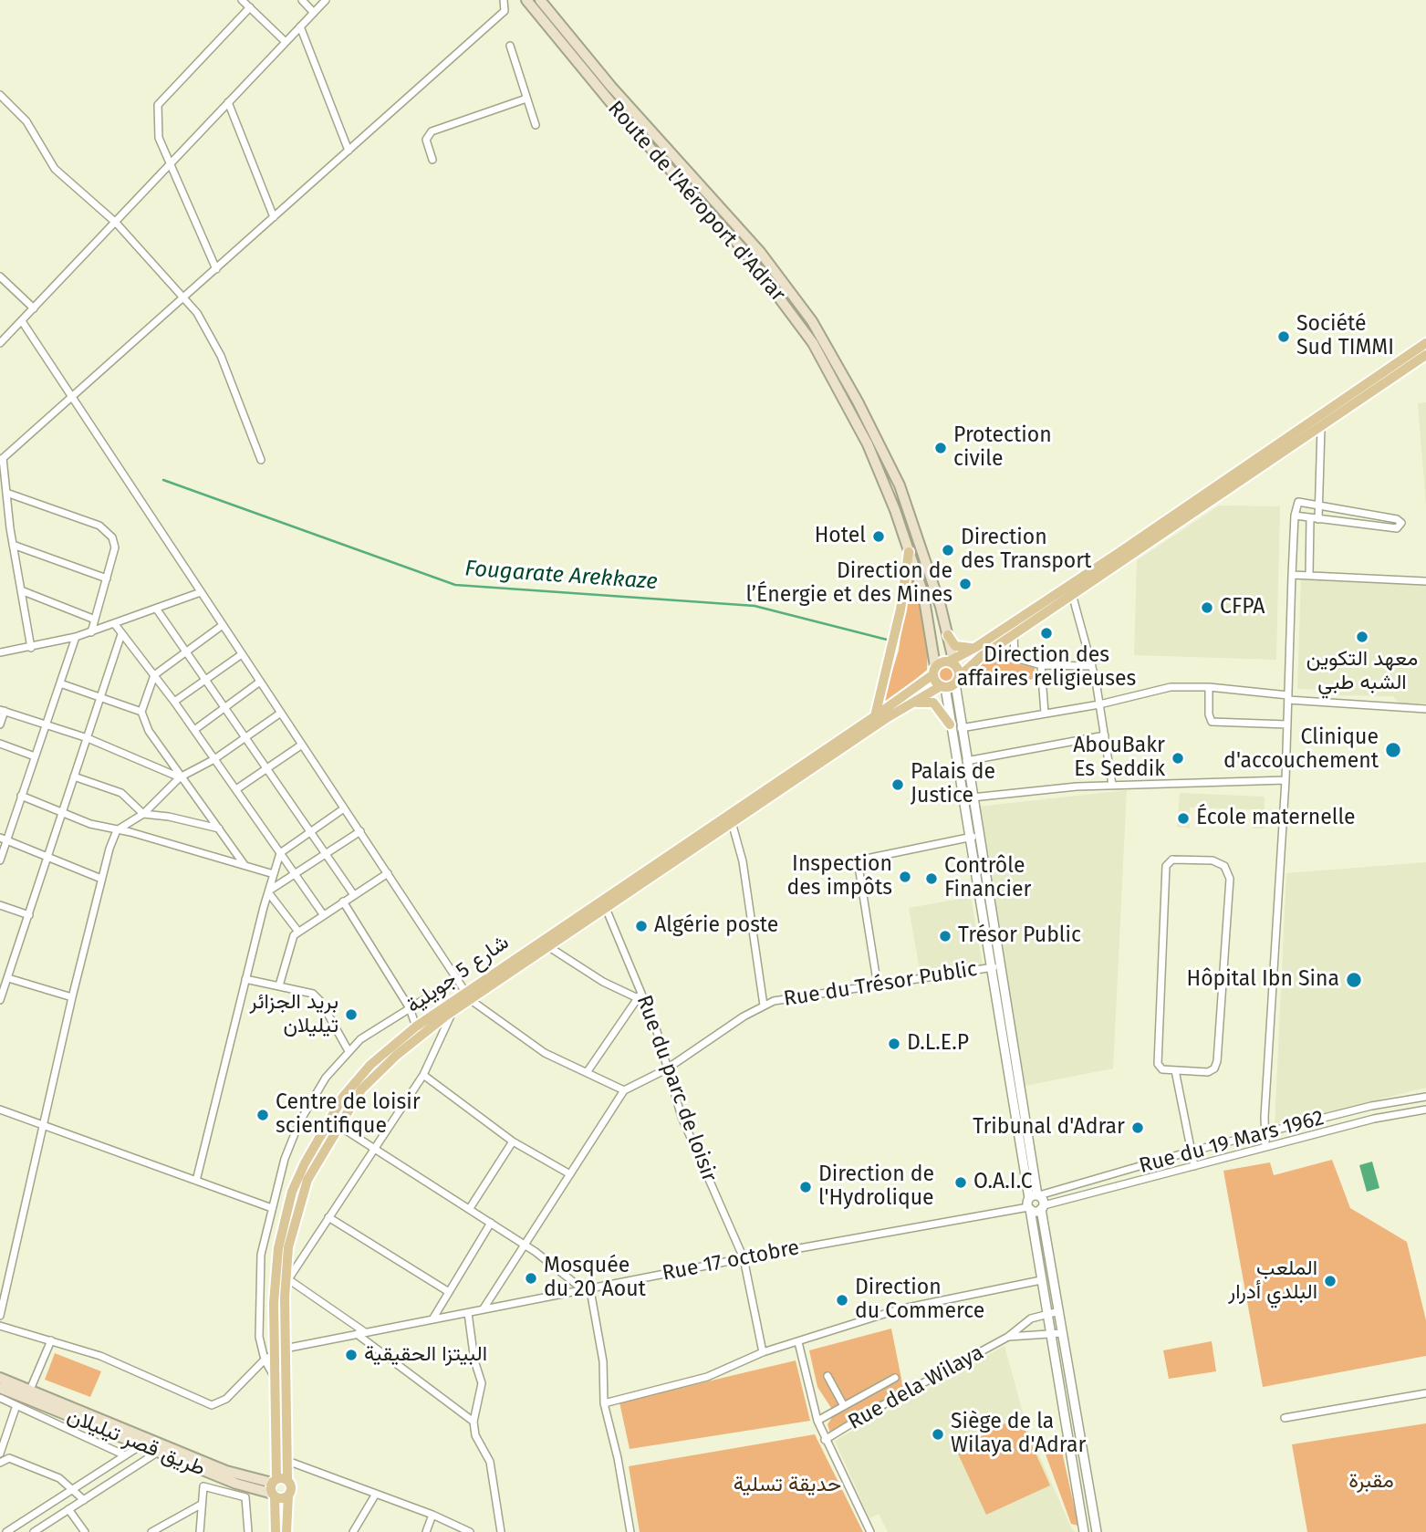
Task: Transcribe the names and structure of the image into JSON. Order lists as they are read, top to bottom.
{
  "streets": {
    "main road": ["Route de l'Aéroport d'Adrar", "شارع 5 جويلية", "طريق قصر تيليلان"],
    "street": [
      "Rue du Trésor Public",
      "Rue du parc de loisir",
      "Rue du 19 Mars 1962",
      "Rue 17 octobre",
      "Rue dela Wilaya"
    ]
  },
  "crossings": [
    ["Route de l'Aéroport d'Adrar", "شارع 5 جويلية"],
    ["شارع 5 جويلية", "Rue du parc de loisir"],
    ["شارع 5 جويلية", "Rue 17 octobre"],
    ["شارع 5 جويلية", "طريق قصر تيليلان"],
    ["Rue du Trésor Public", "Rue du parc de loisir"],
    ["Rue du parc de loisir", "Rue 17 octobre"],
    ["Rue du 19 Mars 1962", "Rue 17 octobre"]
  ],
  "water": ["Fougarate Arekkaze"],
  "parks": ["مقبرة", "حديقة تسلية"],
  "places": [
    "Société Sud TIMMI",
    "Protection civile",
    "Hotel",
    "Direction des Transport",
    "Direction de l’Énergie et des Mines",
    "CFPA",
    "Direction des affaires religieuses",
    "معهد التكوين الشبه طبي",
    "Clinique d'accouchement",
    "AbouBakr Es Seddik",
    "Palais de Justice",
    "École maternelle",
    "Inspection des impôts",
    "Contrôle Financier",
    "Algérie poste",
    "Trésor Public",
    "Hôpital Ibn Sina",
    "بريد الجزائر تيليلان",
    "D.L.E.P",
    "Centre de loisir scientifique",
    "Tribunal d'Adrar",
    "O.A.I.C",
    "Direction de l'Hydrolique",
    "Mosquée du 20 Aout",
    "الملعب البلدي أدرار",
    "Direction du Commerce",
    "البيتزا الحقيقية",
    "Siège de la Wilaya d'Adrar"
  ]
}
